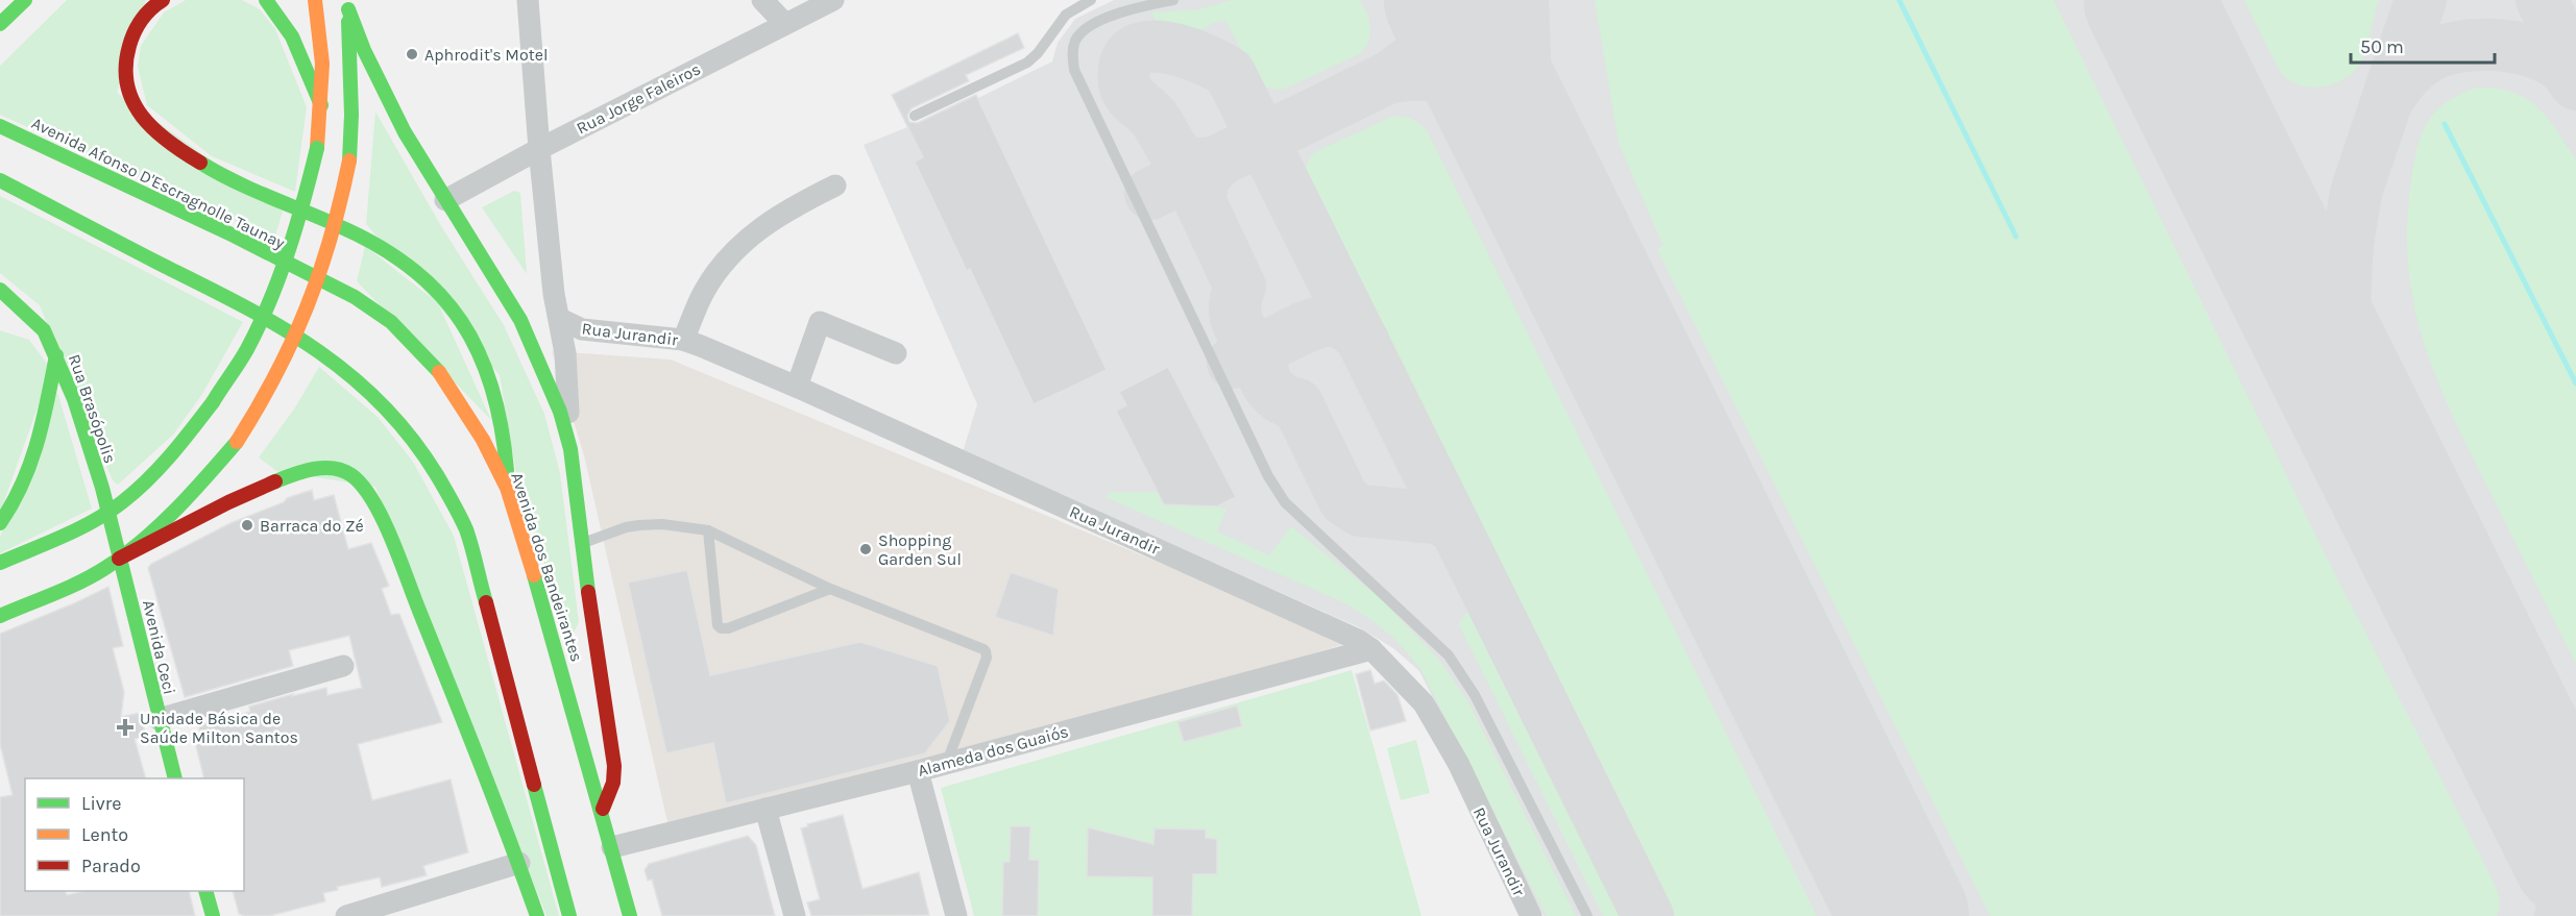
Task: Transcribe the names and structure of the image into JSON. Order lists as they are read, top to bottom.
{
  "streets": {
    "main road": [
      "Avenida Afonso D'Escragnolle Taunay",
      "Rua Brasópolis",
      "Avenida dos Bandeirantes",
      "Avenida Ceci"
    ],
    "street": ["Rua Jorge Faleiros", "Rua Jurandir", "Alameda dos Guaiós"]
  },
  "crossings": [
    ["Avenida Afonso D'Escragnolle Taunay", "Avenida dos Bandeirantes"],
    ["Rua Jurandir", "Alameda dos Guaiós"],
    ["Rua Brasópolis", "Avenida Ceci"],
    ["Avenida dos Bandeirantes", "Alameda dos Guaiós"]
  ],
  "places": {
    "other": ["Aphrodit's Motel", "Barraca do Zé", "Shopping Garden Sul"],
    "health": ["Unidade Básica de Saúde Milton Santos"]
  },
  "legend": ["Livre", "Lento", "Parado"],
  "scale_bar": "50 m"
}
